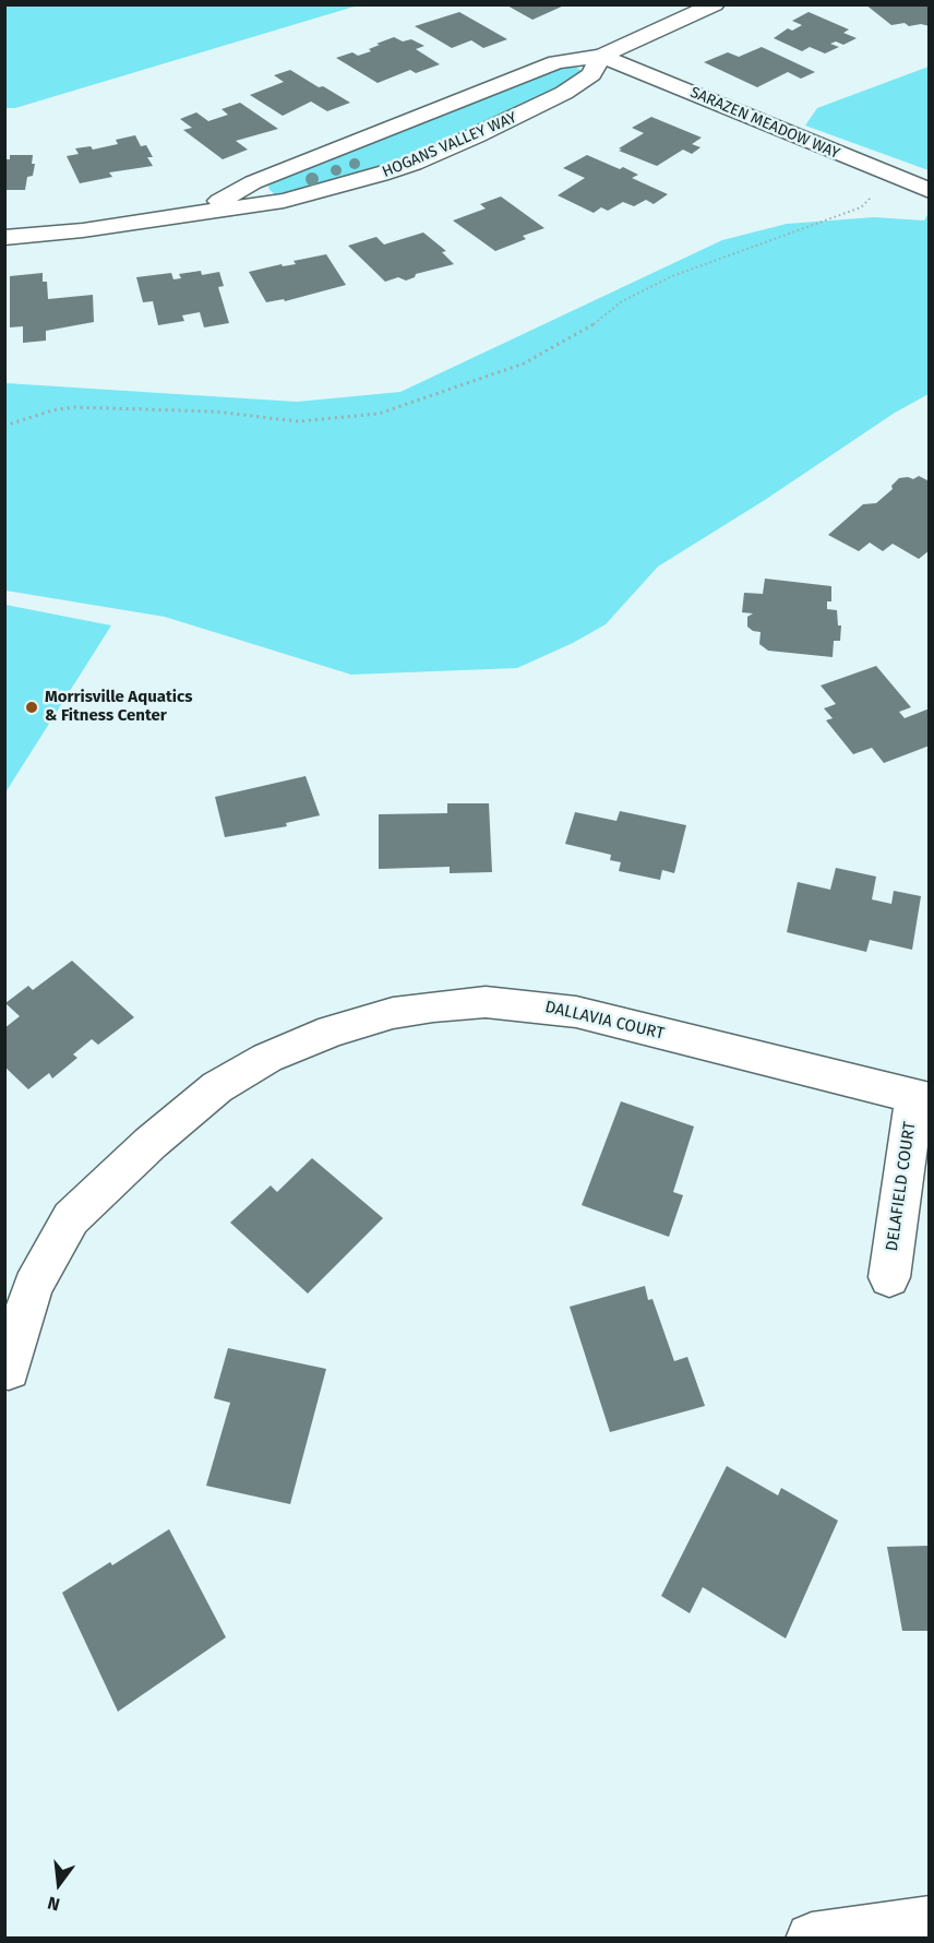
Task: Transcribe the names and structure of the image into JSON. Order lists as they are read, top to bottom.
{
  "streets": {
    "street": [
      "SARAZEN MEADOW WAY",
      "HOGANS VALLEY WAY",
      "DALLAVIA COURT",
      "DELAFIELD COURT"
    ]
  },
  "crossings": [
    ["SARAZEN MEADOW WAY", "HOGANS VALLEY WAY"],
    ["DALLAVIA COURT", "DELAFIELD COURT"]
  ],
  "places": ["Morrisville Aquatics & Fitness Center"],
  "north": "bottom"
}
